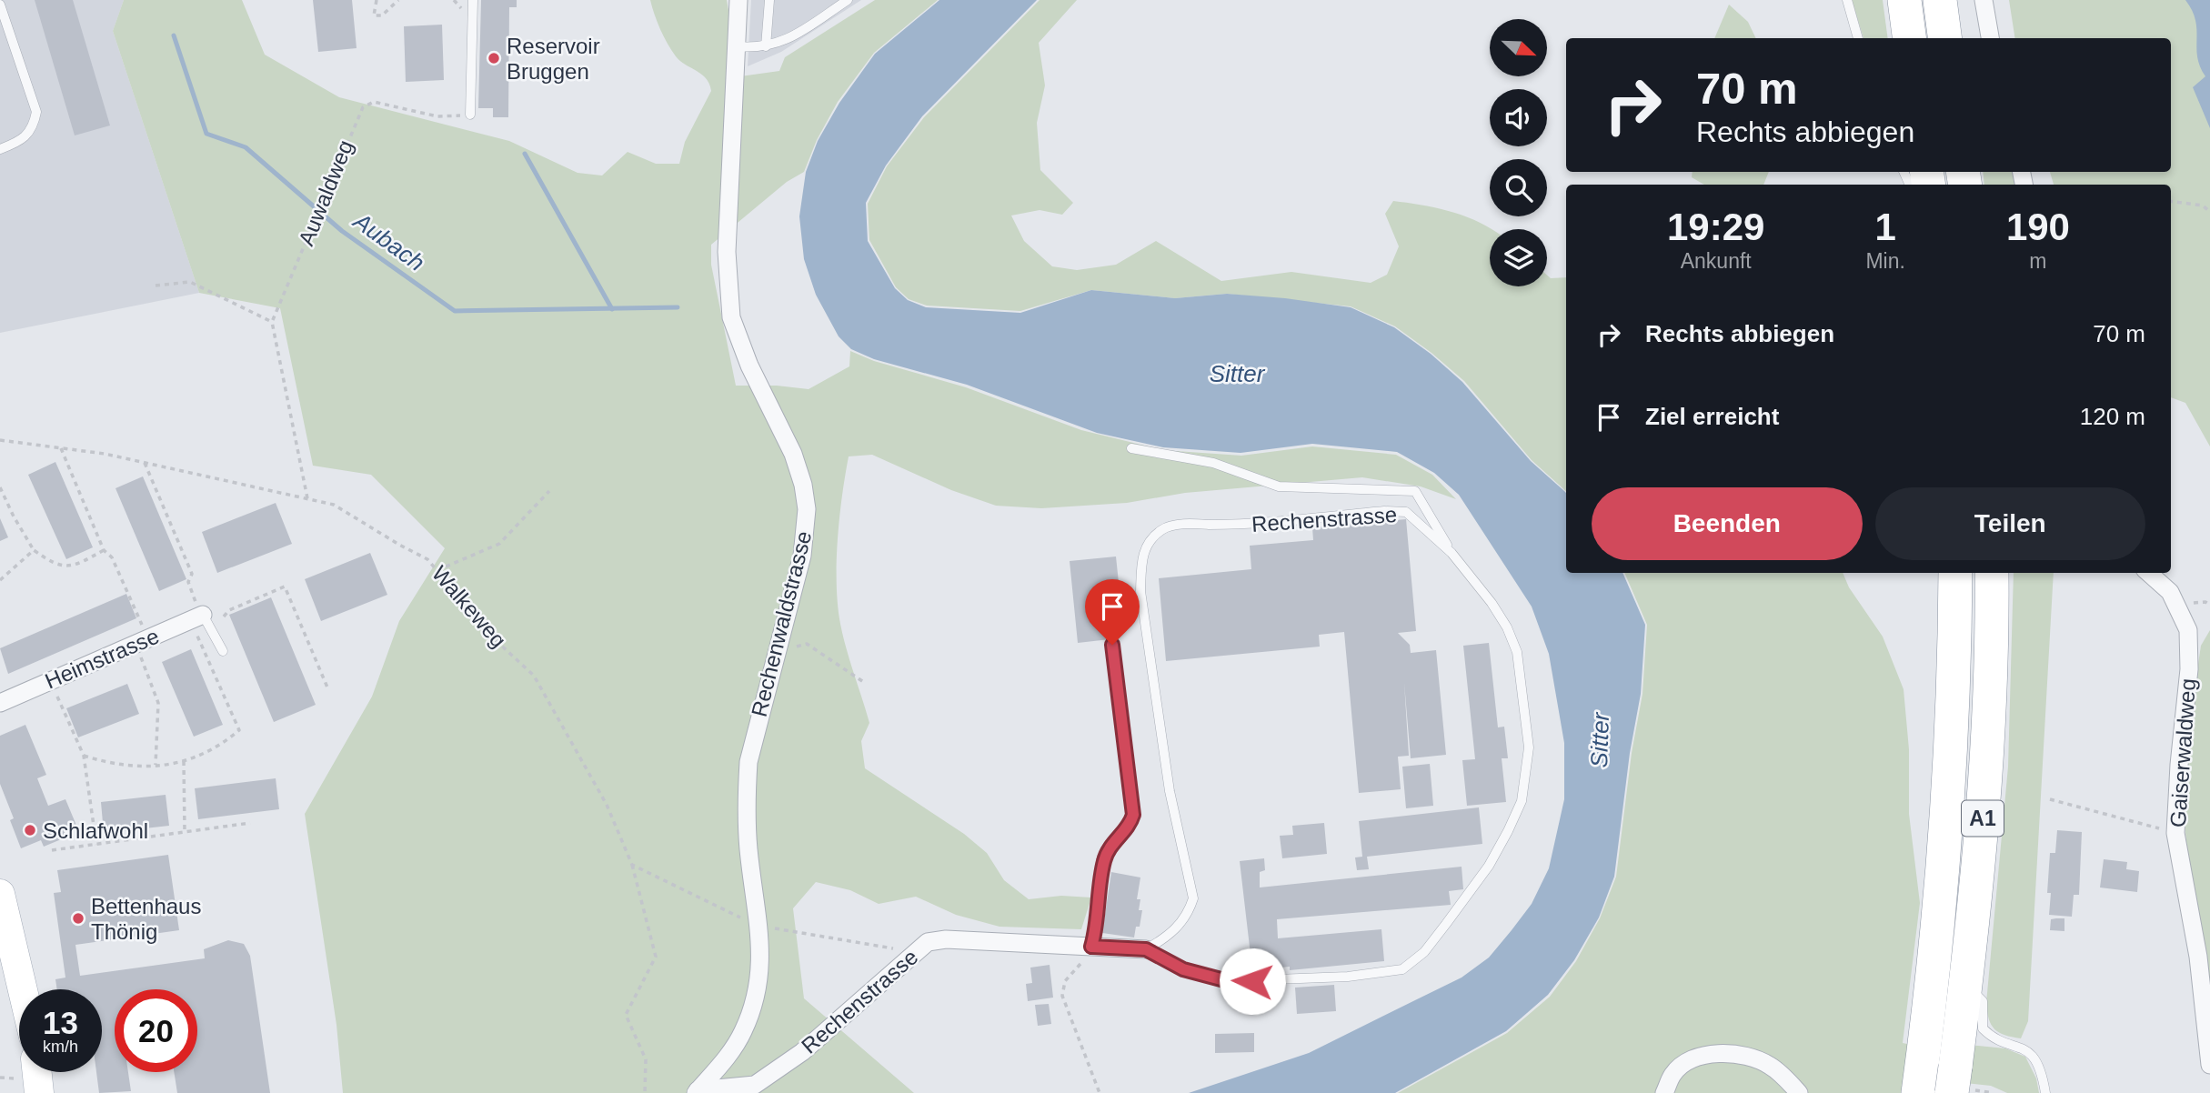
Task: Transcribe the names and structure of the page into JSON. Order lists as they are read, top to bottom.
{
  "streets": {
    "highway": ["A1"],
    "street": [
      "Rechenstrasse",
      "Rechenwaldstrasse",
      "Heimstrasse",
      "Gaiserwaldweg"
    ],
    "path": ["Auwaldweg", "Walkeweg"]
  },
  "crossings": [
    ["Rechenstrasse", "Rechenwaldstrasse"]
  ],
  "water": ["Aubach", "Sitter"],
  "places": ["Reservoir Bruggen", "Schlafwohl", "Bettenhaus Thönig"],
  "north": "bottom right",
  "page": {
    "turn": ["70 m", "Rechts abbiegen"],
    "eta": [
      "19:29",
      "Ankunft",
      "1",
      "Min.",
      "190",
      "m"
    ],
    "list": [
      {
        "name": "Rechts abbiegen",
        "value": "70 m"
      },
      {
        "name": "Ziel erreicht",
        "value": "120 m"
      }
    ],
    "buttons": ["Beenden", "Teilen"],
    "speed": "13 km/h",
    "limit": "20"
  }
}
